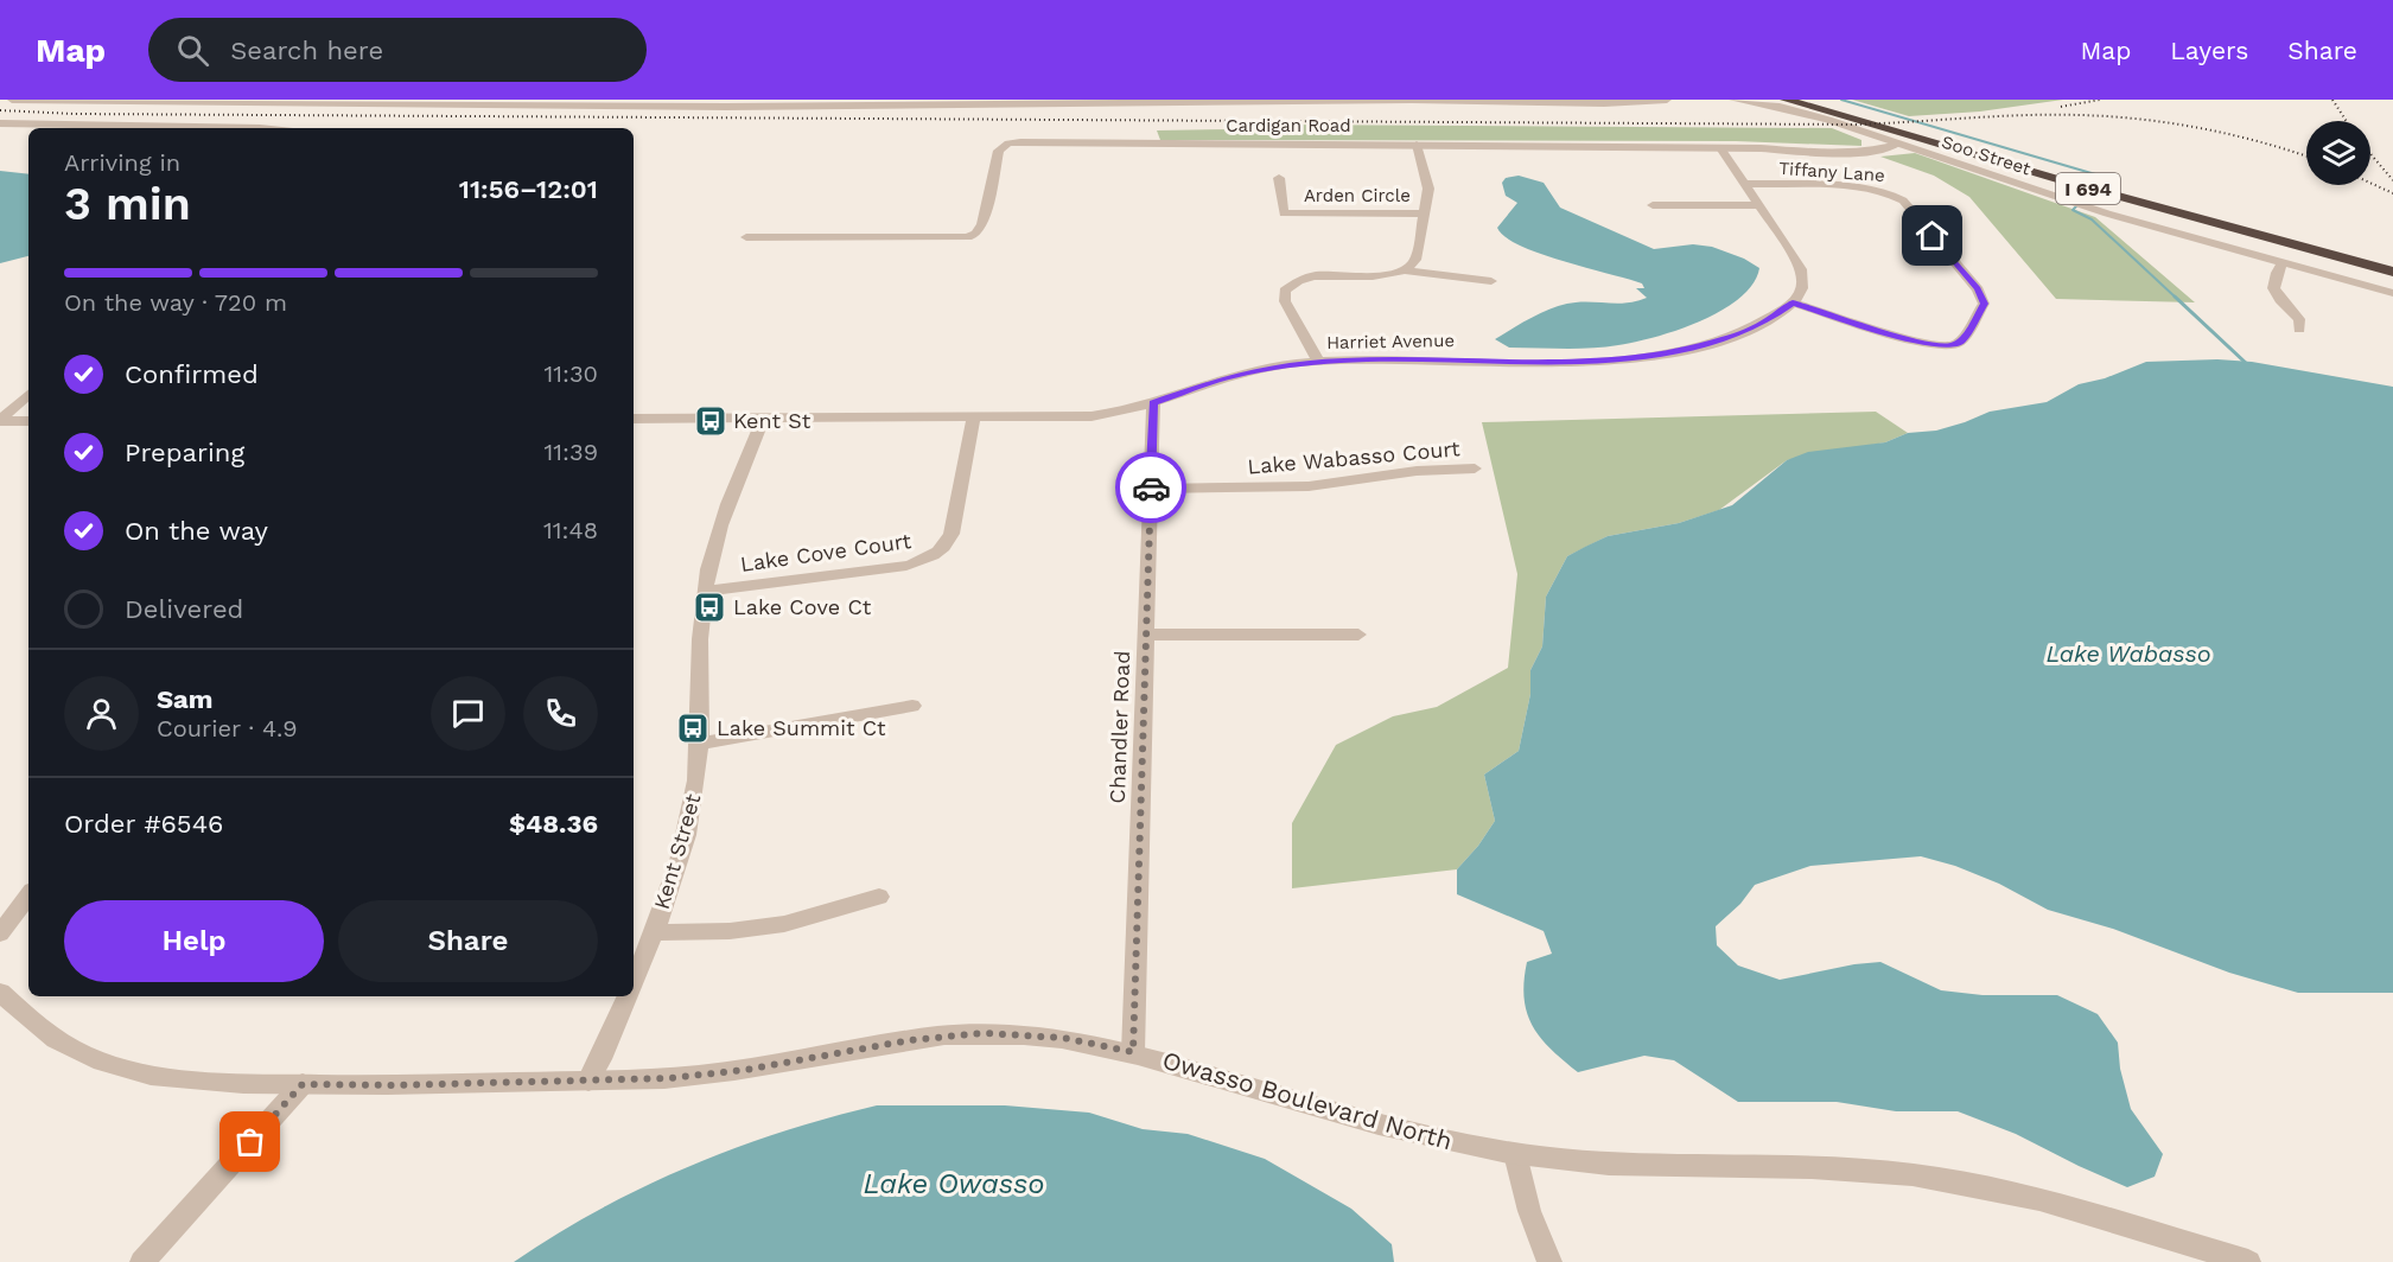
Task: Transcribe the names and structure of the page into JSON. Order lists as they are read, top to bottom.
{
  "streets": {
    "highway": ["I 694"],
    "street": [
      "Cardigan Road",
      "Soo Street",
      "Tiffany Lane",
      "Arden Circle",
      "Harriet Avenue",
      "Lake Wabasso Court",
      "Lake Cove Court",
      "Chandler Road",
      "Kent Street",
      "Owasso Boulevard North"
    ]
  },
  "crossings": [
    ["Cardigan Road", "Soo Street"],
    ["Tiffany Lane", "Harriet Avenue"],
    ["Harriet Avenue", "Lake Cove Court"],
    ["Harriet Avenue", "Chandler Road"],
    ["Harriet Avenue", "Kent Street"],
    ["Lake Wabasso Court", "Chandler Road"],
    ["Lake Cove Court", "Kent Street"],
    ["Chandler Road", "Owasso Boulevard North"],
    ["Kent Street", "Owasso Boulevard North"]
  ],
  "water": ["Lake Wabasso", "Lake Owasso"],
  "places": {
    "bus stop": ["Kent St", "Lake Cove Ct", "Lake Summit Ct"]
  },
  "page": {
    "header": "Map",
    "search": "Search here",
    "nav": ["Map", "Layers", "Share"],
    "heading": ["3 min", "Arriving in", "11:56–12:01"],
    "panel": [
      "Sam",
      "Courier · 4.9",
      "Order #6546",
      "$48.36"
    ],
    "bar": "On the way · 720 m",
    "list": [
      ["Confirmed", "11:30"],
      ["Preparing", "11:39"],
      ["On the way", "11:48"],
      "Delivered"
    ],
    "buttons": ["Help", "Share"]
  }
}
